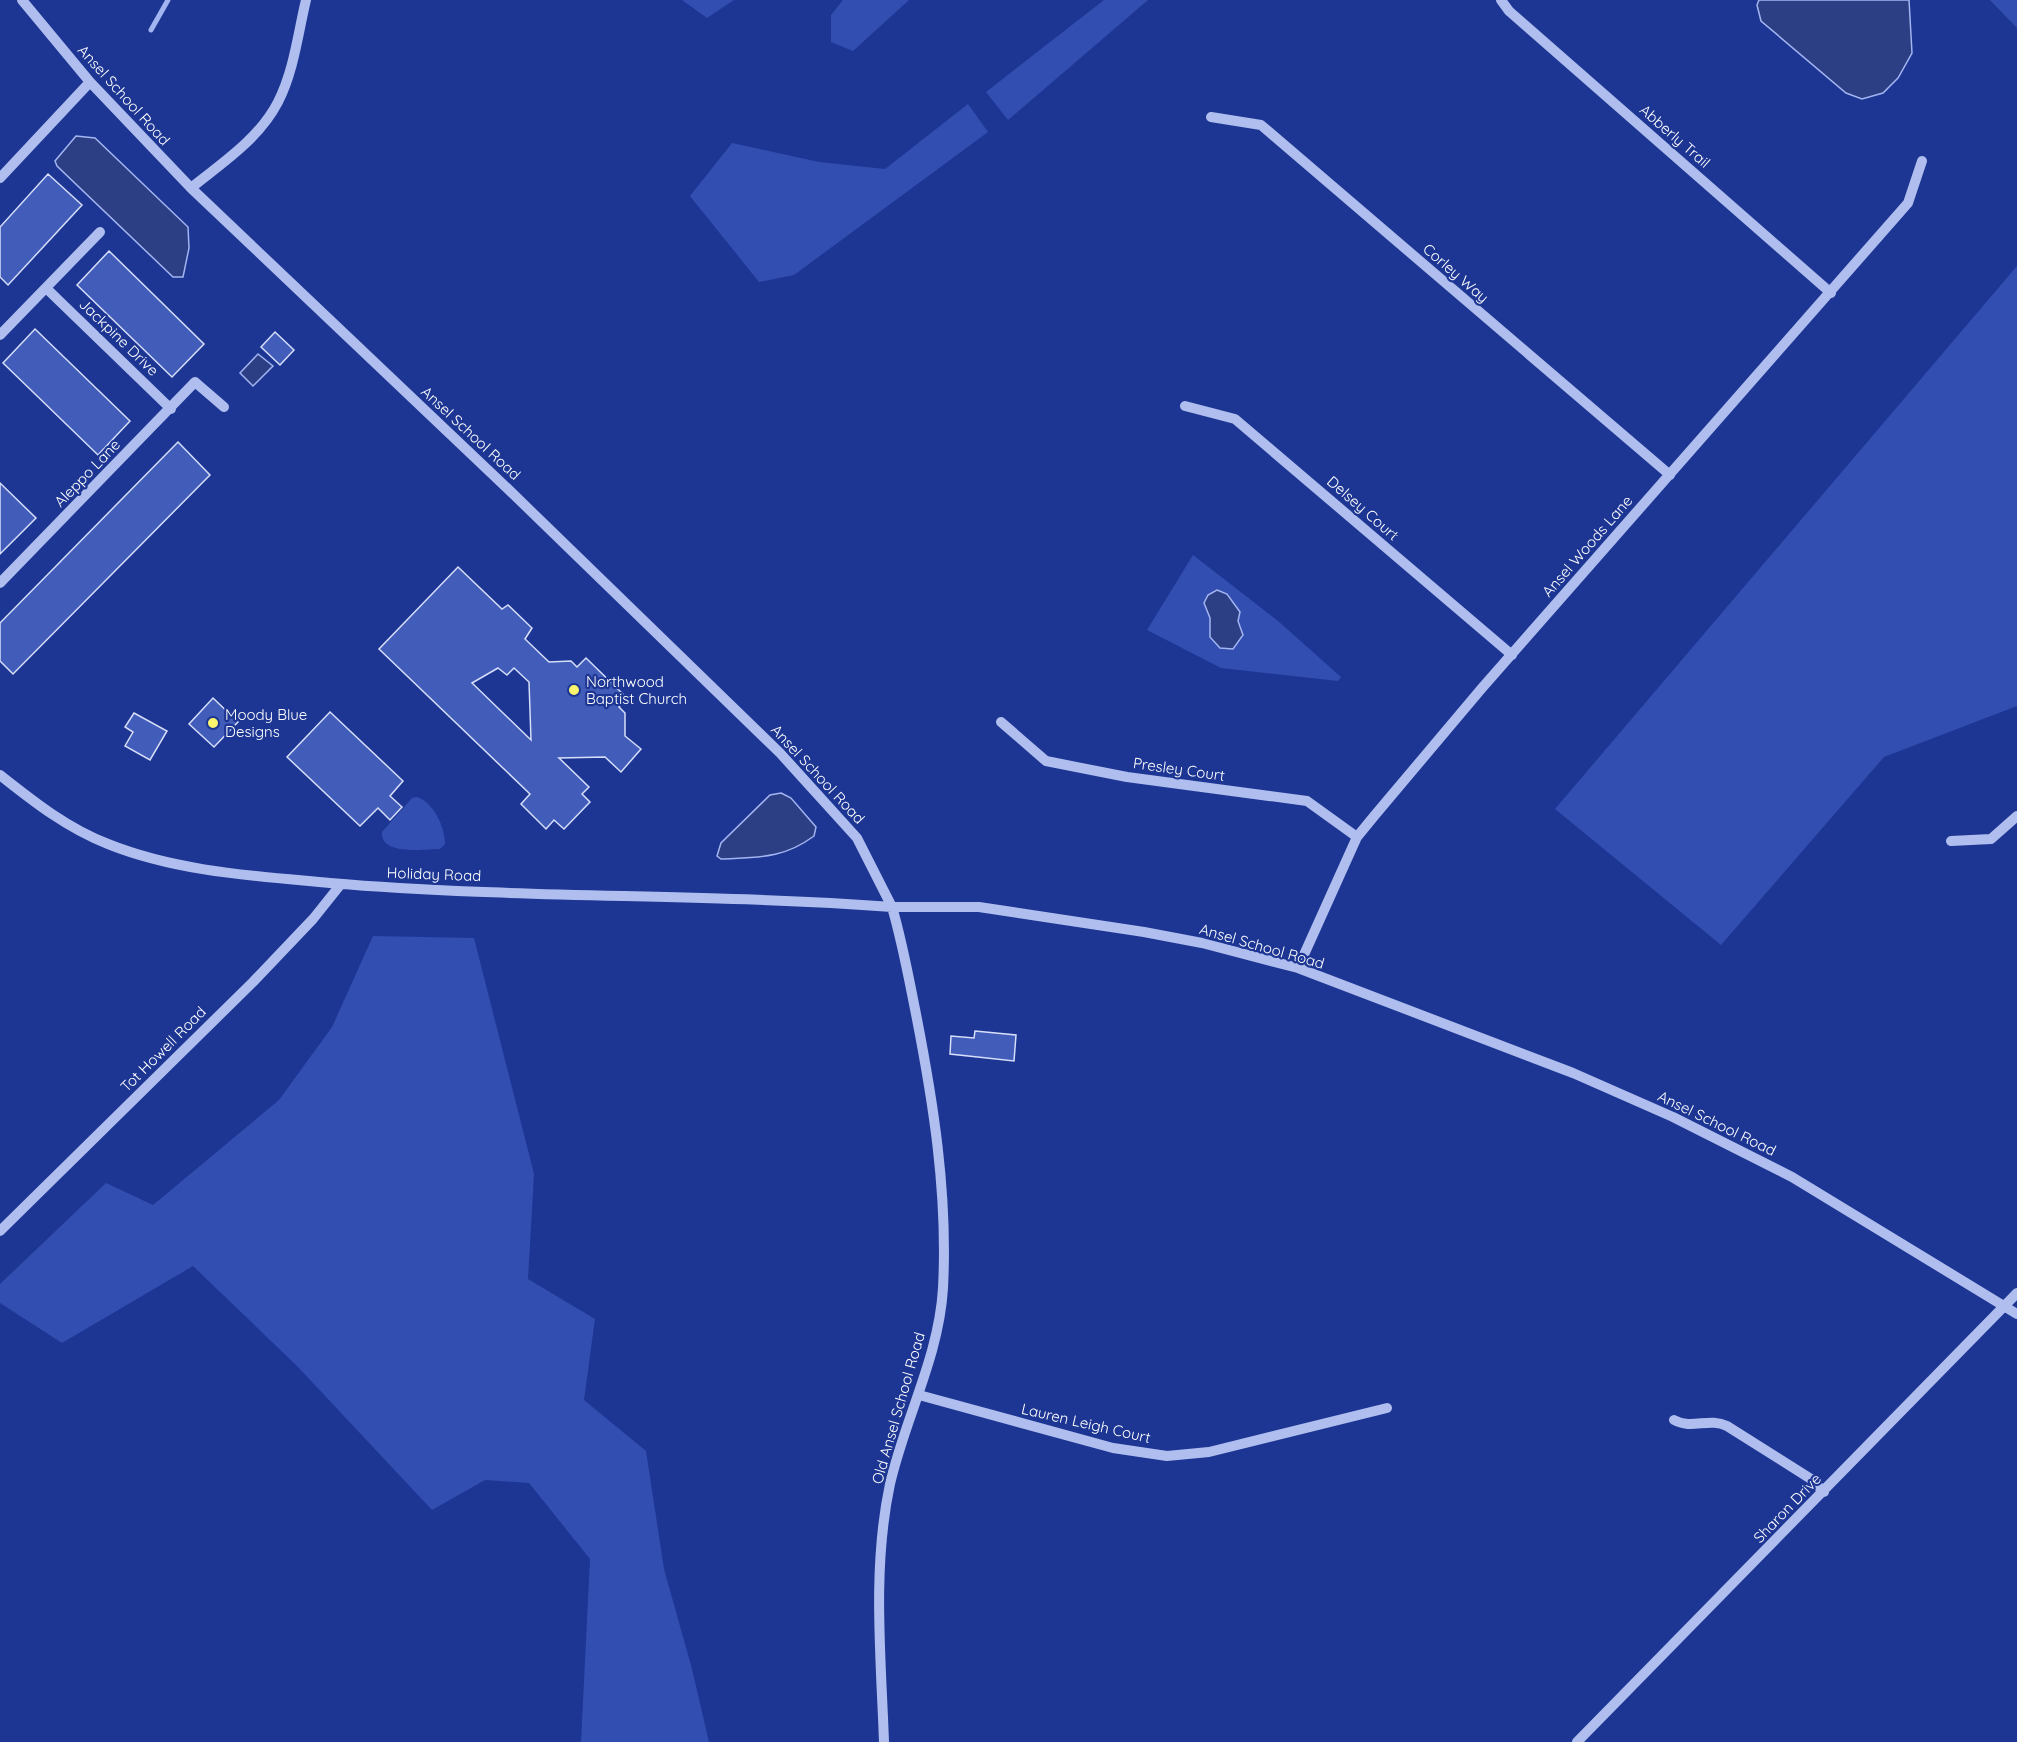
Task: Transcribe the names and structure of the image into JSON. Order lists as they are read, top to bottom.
{
  "streets": {
    "street": [
      "Ansel School Road",
      "Abberly Trail",
      "Corley Way",
      "Jackpine Drive",
      "Aleppo Lane",
      "Delsey Court",
      "Ansel Woods Lane",
      "Presley Court",
      "Holiday Road",
      "Tot Howell Road",
      "Old Ansel School Road",
      "Lauren Leigh Court",
      "Sharon Drive"
    ]
  },
  "crossings": [
    ["Ansel School Road", "Ansel Woods Lane"],
    ["Ansel School Road", "Holiday Road"],
    ["Ansel School Road", "Old Ansel School Road"],
    ["Ansel School Road", "Sharon Drive"],
    ["Abberly Trail", "Ansel Woods Lane"],
    ["Corley Way", "Ansel Woods Lane"],
    ["Jackpine Drive", "Aleppo Lane"],
    ["Delsey Court", "Ansel Woods Lane"],
    ["Ansel Woods Lane", "Presley Court"],
    ["Holiday Road", "Tot Howell Road"],
    ["Holiday Road", "Old Ansel School Road"],
    ["Old Ansel School Road", "Lauren Leigh Court"]
  ],
  "places": ["Northwood Baptist Church", "Moody Blue Designs"]
}
